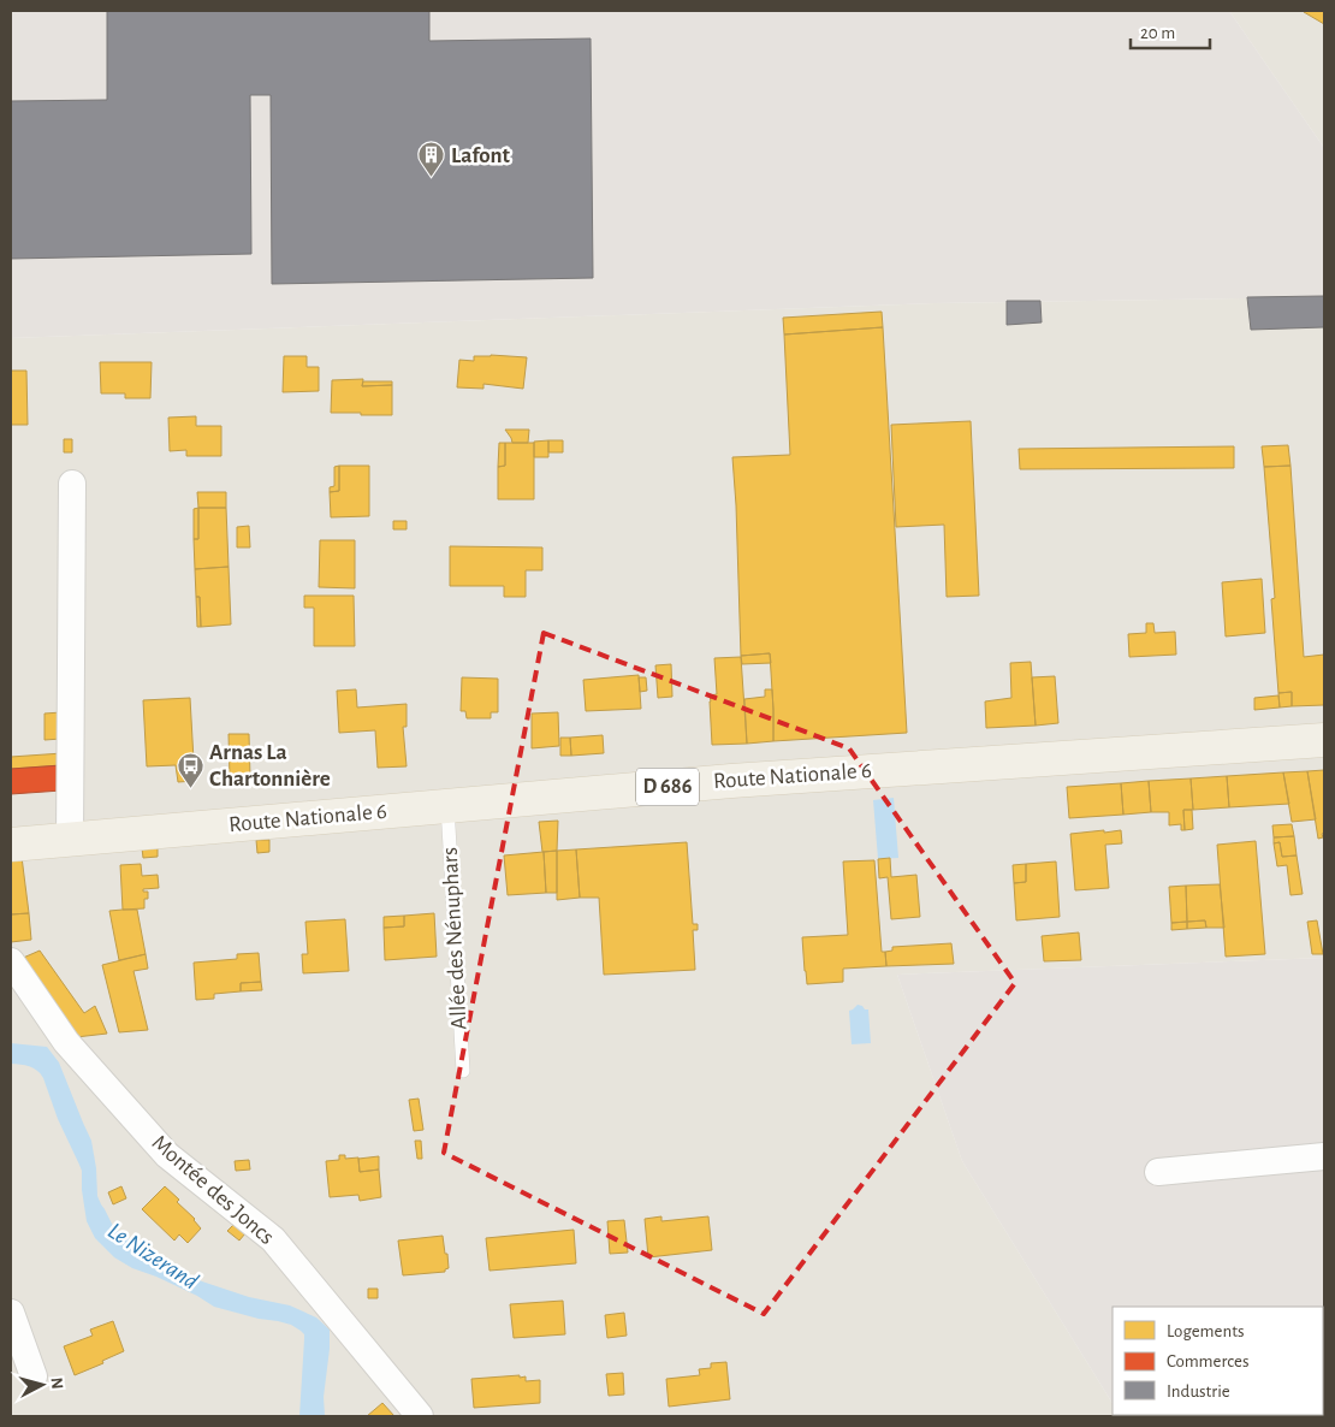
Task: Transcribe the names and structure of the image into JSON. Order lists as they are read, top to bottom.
{
  "streets": {
    "main road": ["Route Nationale 6", "D 686"],
    "street": ["Montée des Joncs"],
    "lane": ["Allée des Nénuphars"]
  },
  "crossings": [
    ["Route Nationale 6", "Allée des Nénuphars"]
  ],
  "water": ["Le Nizerand"],
  "places": {
    "building": ["Lafont"],
    "bus stop": ["Arnas La Chartonnière"]
  },
  "legend": ["Logements", "Commerces", "Industrie"],
  "scale_bar": "20 m",
  "north": "right"
}
